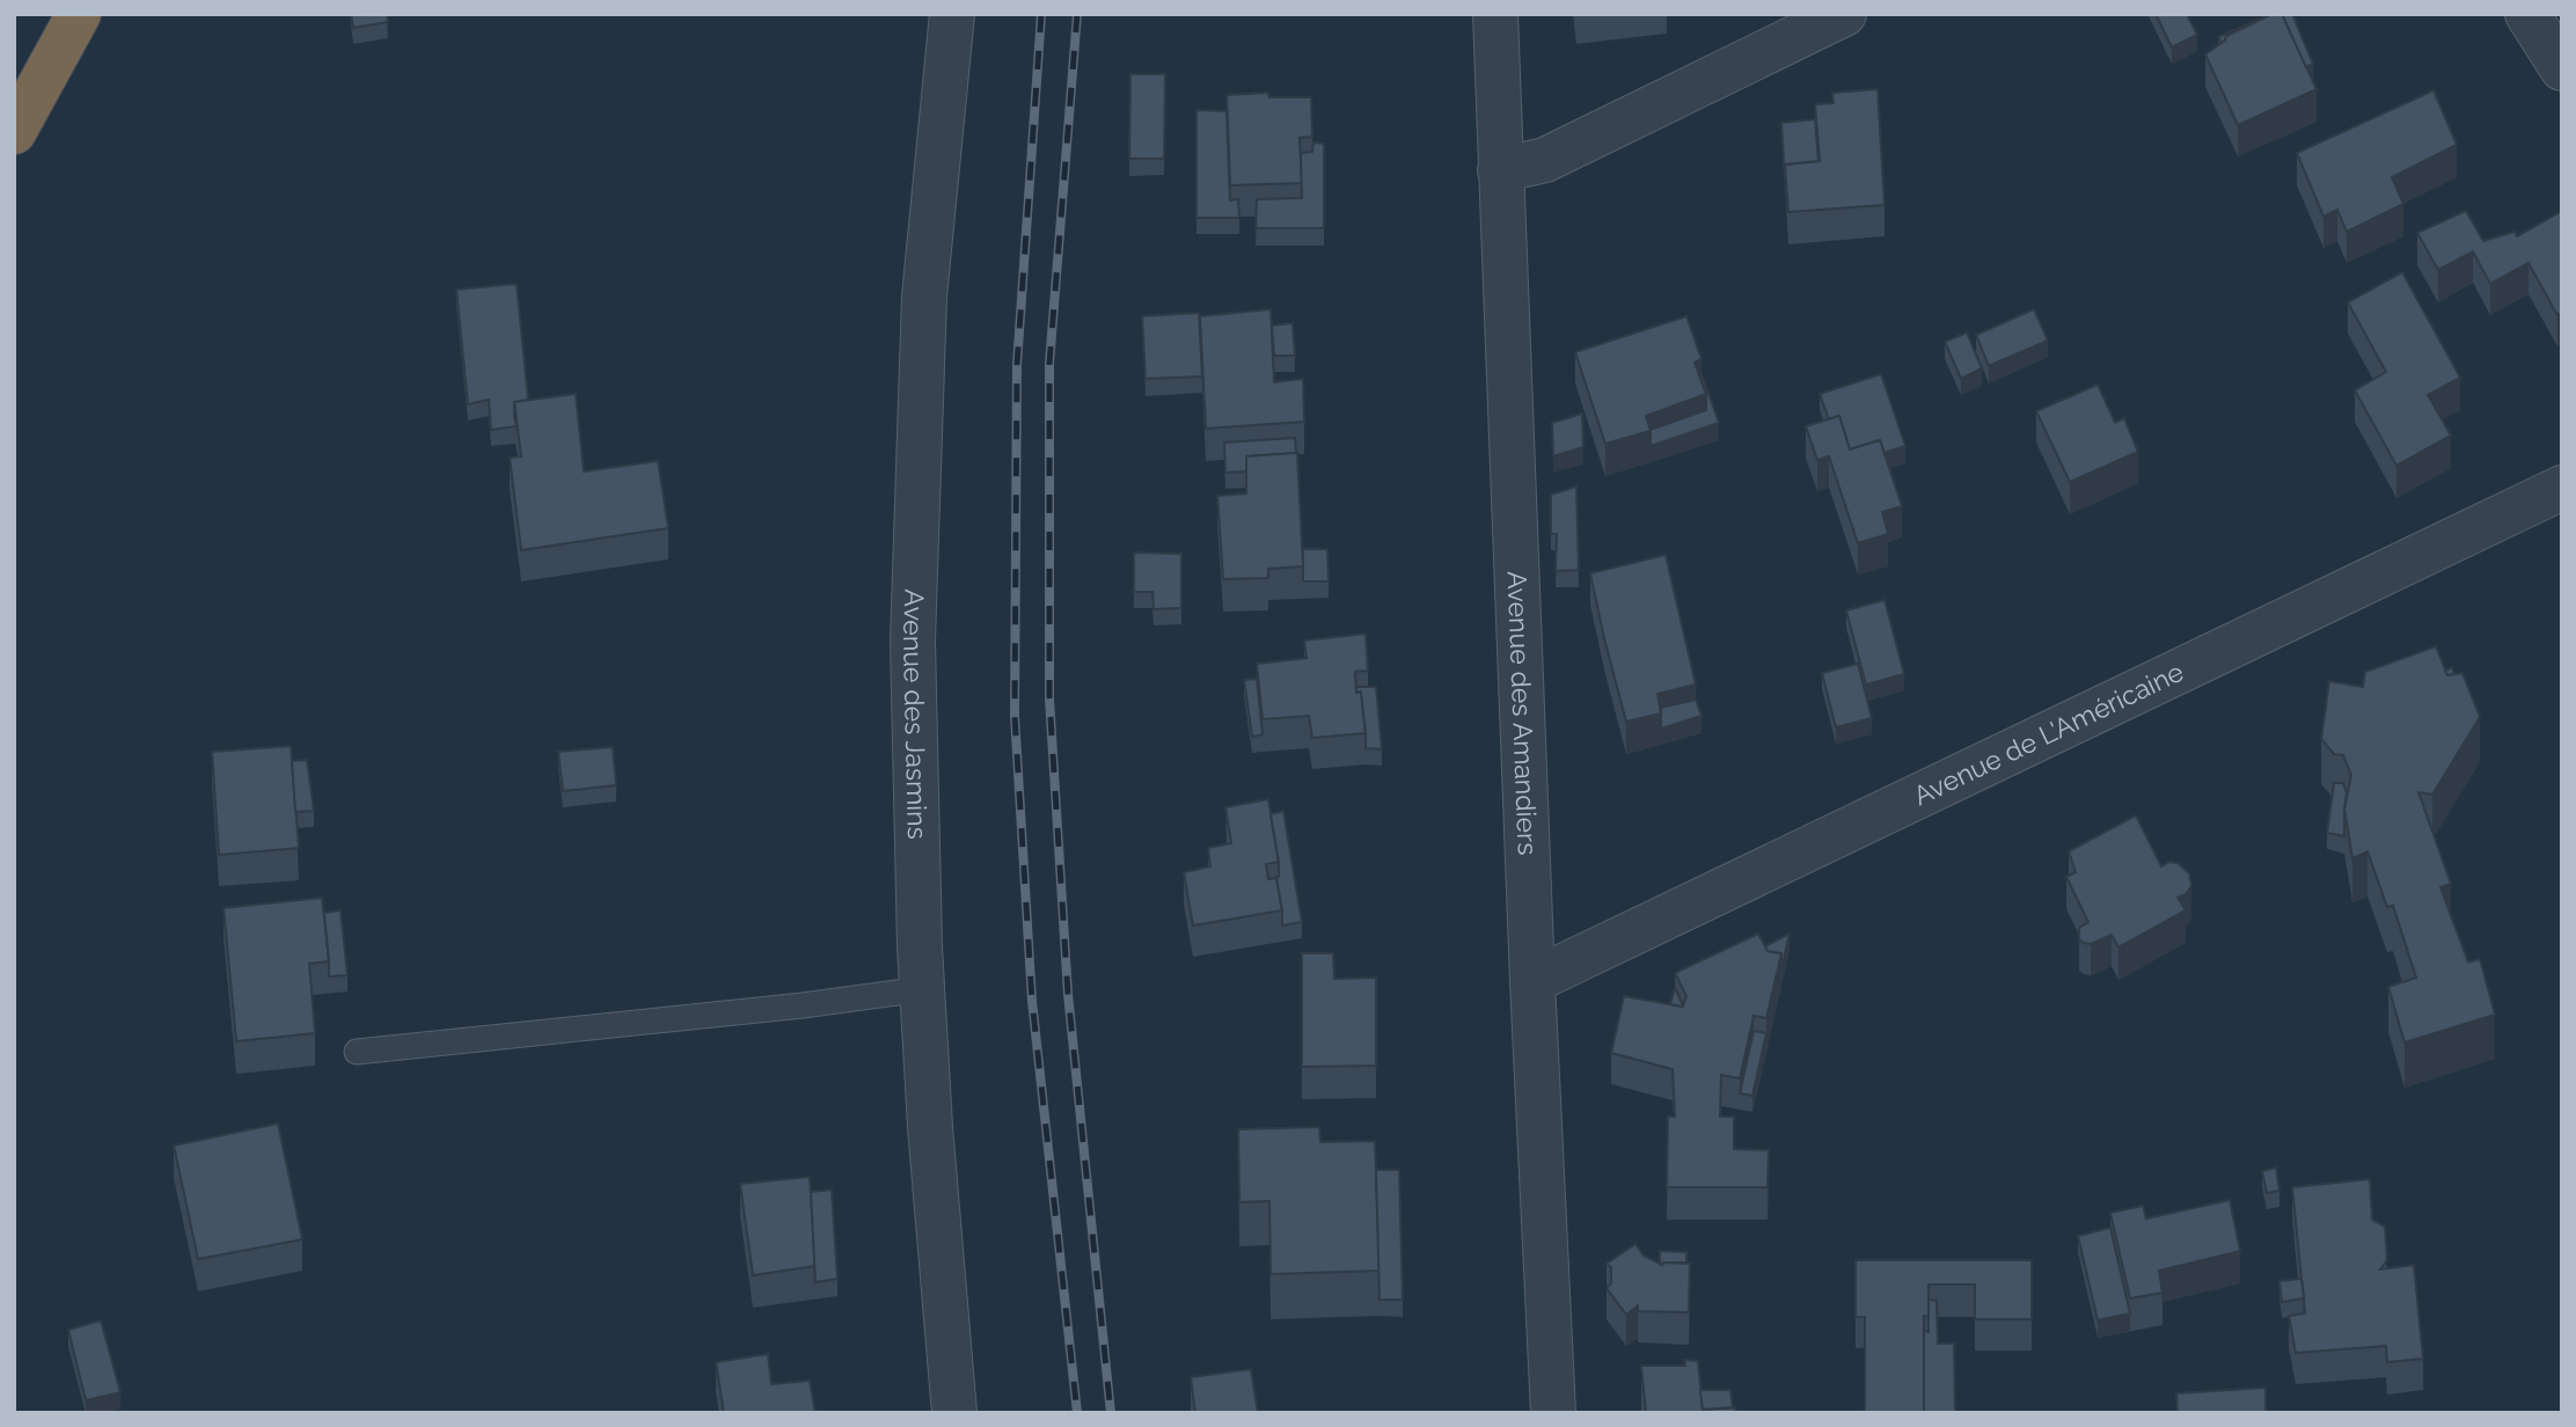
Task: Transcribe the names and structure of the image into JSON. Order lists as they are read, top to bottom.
{
  "streets": {
    "street": ["Avenue des Jasmins", "Avenue des Amandiers", "Avenue de L'Américaine"]
  },
  "crossings": [
    ["Avenue des Amandiers", "Avenue de L'Américaine"]
  ]
}
